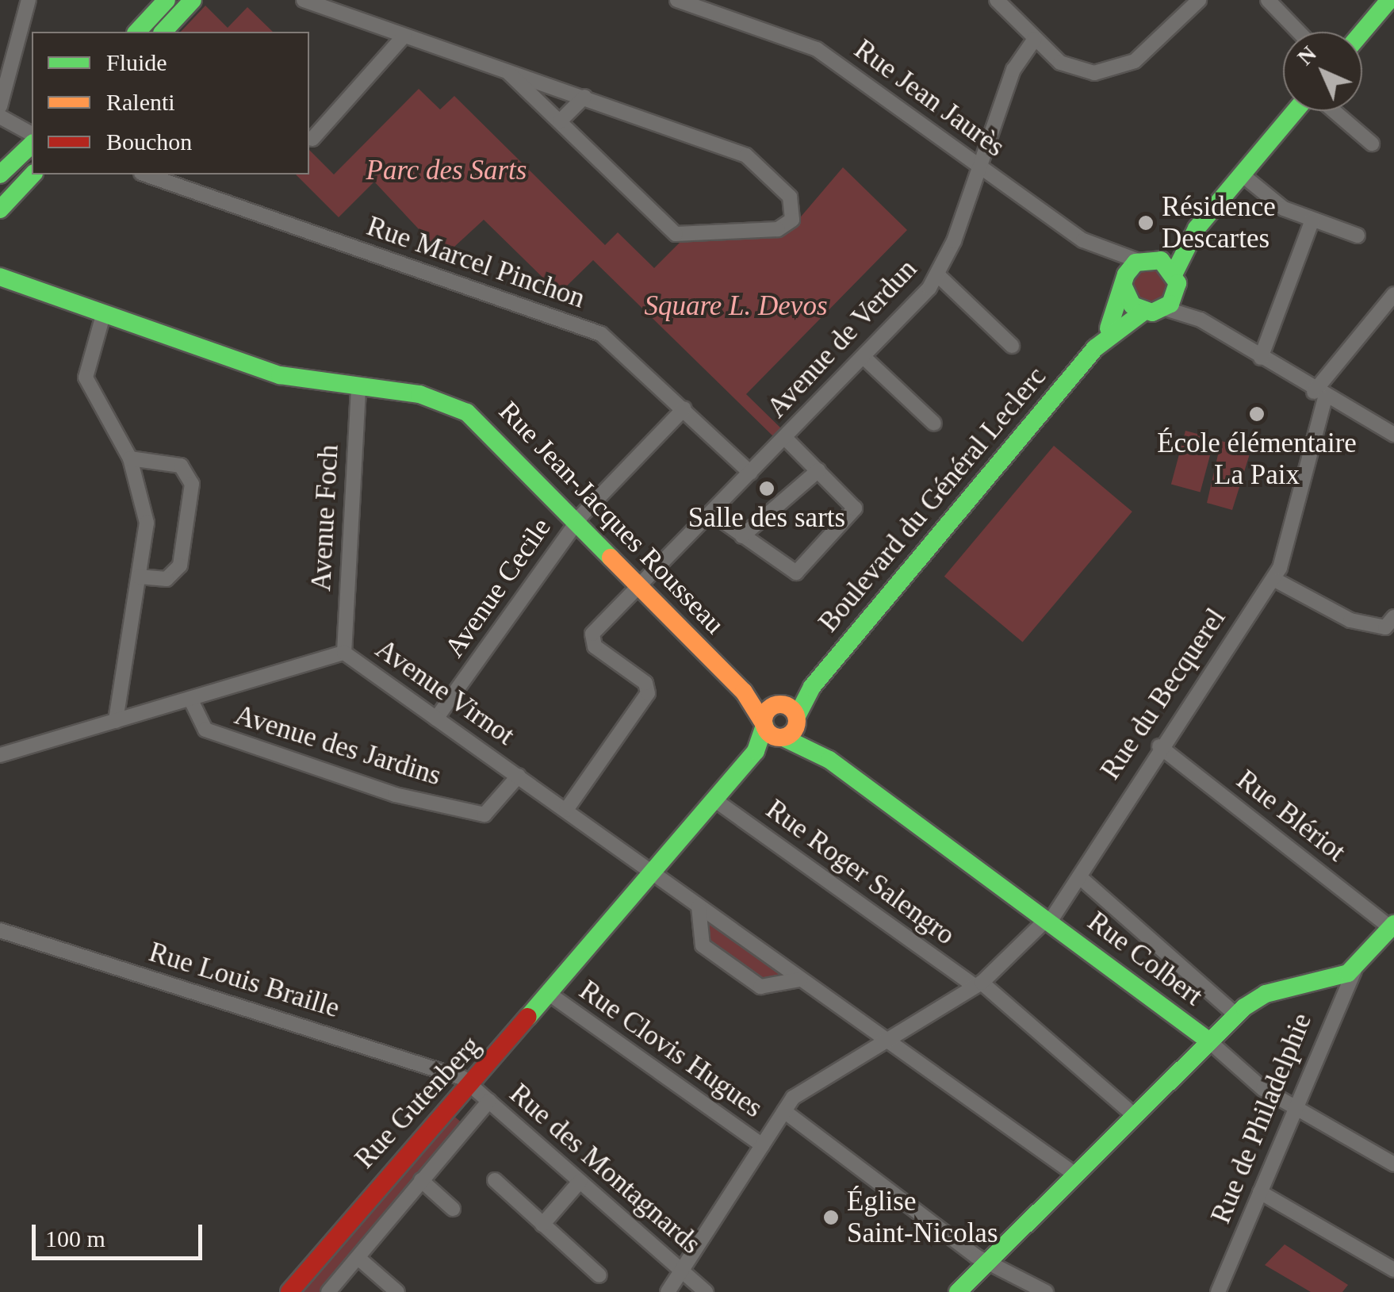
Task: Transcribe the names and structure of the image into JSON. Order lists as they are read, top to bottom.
{
  "streets": {
    "street": [
      "Rue Jean Jaurès",
      "Rue Marcel Pinchon",
      "Avenue de Verdun",
      "Boulevard du Général Leclerc",
      "Avenue Foch",
      "Rue Jean-Jacques Rousseau",
      "Avenue Cecile",
      "Avenue Virnot",
      "Rue du Becquerel",
      "Avenue des Jardins",
      "Rue Blériot",
      "Rue Roger Salengro",
      "Rue Colbert",
      "Rue Louis Braille",
      "Rue Clovis Hugues",
      "Rue Gutenberg",
      "Rue de Philadelphie",
      "Rue des Montagnards"
    ]
  },
  "crossings": [
    ["Rue Jean Jaurès", "Avenue de Verdun"],
    ["Rue Jean Jaurès", "Boulevard du Général Leclerc"],
    ["Rue Marcel Pinchon", "Avenue de Verdun"],
    ["Rue Marcel Pinchon", "Avenue Cecile"],
    ["Avenue de Verdun", "Rue Jean-Jacques Rousseau"],
    ["Avenue de Verdun", "Avenue Virnot"],
    ["Boulevard du Général Leclerc", "Rue Jean-Jacques Rousseau"],
    ["Avenue Foch", "Rue Jean-Jacques Rousseau"],
    ["Avenue Foch", "Avenue Virnot"],
    ["Rue Jean-Jacques Rousseau", "Avenue Cecile"],
    ["Rue Jean-Jacques Rousseau", "Rue du Becquerel"],
    ["Rue Jean-Jacques Rousseau", "Rue Colbert"],
    ["Avenue Cecile", "Avenue Virnot"],
    ["Avenue Virnot", "Rue du Becquerel"],
    ["Avenue Virnot", "Avenue des Jardins"],
    ["Avenue Virnot", "Rue Gutenberg"],
    ["Rue du Becquerel", "Rue Blériot"],
    ["Rue du Becquerel", "Rue Roger Salengro"],
    ["Rue du Becquerel", "Rue Colbert"],
    ["Rue Louis Braille", "Rue Gutenberg"],
    ["Rue Louis Braille", "Rue des Montagnards"],
    ["Rue Clovis Hugues", "Rue Gutenberg"],
    ["Rue Gutenberg", "Rue des Montagnards"]
  ],
  "parks": ["Parc des Sarts", "Square L. Devos"],
  "places": [
    "Résidence Descartes",
    "École élémentaire La Paix",
    "Salle des sarts",
    "Église Saint-Nicolas"
  ],
  "legend": ["Fluide", "Ralenti", "Bouchon"],
  "scale_bar": "100 m",
  "north": "top left"
}
